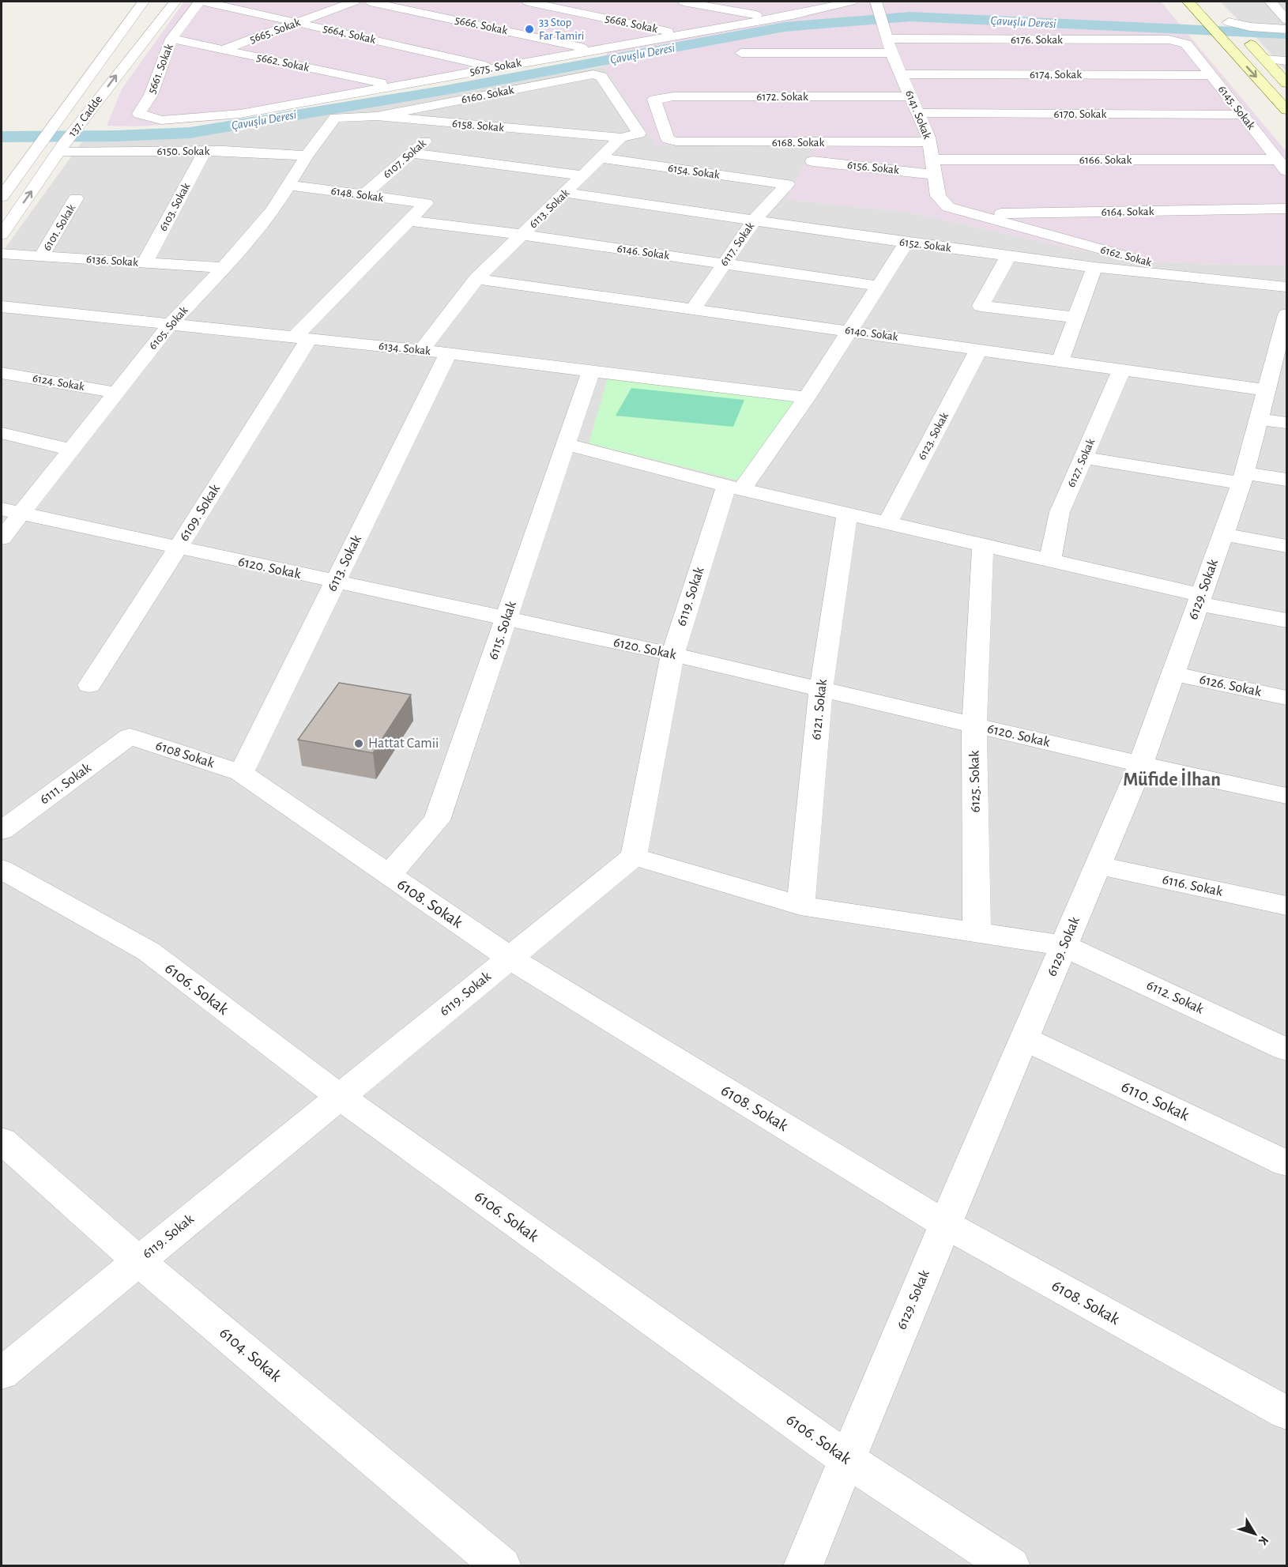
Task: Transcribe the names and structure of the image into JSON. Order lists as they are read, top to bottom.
{
  "streets": {
    "street": [
      "5668. Sokak",
      "5666. Sokak",
      "5665. Sokak",
      "5664. Sokak",
      "6176. Sokak",
      "5662. Sokak",
      "5675. Sokak",
      "5661. Sokak",
      "6174. Sokak",
      "6160. Sokak",
      "6172. Sokak",
      "6145. Sokak",
      "6170. Sokak",
      "6141. Sokak",
      "137. Cadde",
      "6158. Sokak",
      "6168. Sokak",
      "6150. Sokak",
      "6107. Sokak",
      "6166. Sokak",
      "6156. Sokak",
      "6154. Sokak",
      "6148. Sokak",
      "6103. Sokak",
      "6113. Sokak",
      "6164. Sokak",
      "6101. Sokak",
      "6117. Sokak",
      "6152. Sokak",
      "6146. Sokak",
      "6162. Sokak",
      "6136. Sokak",
      "6105. Sokak",
      "6140. Sokak",
      "6134. Sokak",
      "6124. Sokak",
      "6123. Sokak",
      "6127. Sokak",
      "6109. Sokak",
      "6120. Sokak",
      "6129. Sokak",
      "6119. Sokak",
      "6115. Sokak",
      "6126. Sokak",
      "6121. Sokak",
      "6108 Sokak",
      "6125. Sokak",
      "6111. Sokak",
      "6116. Sokak",
      "6108. Sokak",
      "6106. Sokak",
      "6112. Sokak",
      "6110. Sokak",
      "6104. Sokak"
    ]
  },
  "crossings": [
    ["5668. Sokak", "5675. Sokak"],
    ["5666. Sokak", "5675. Sokak"],
    ["5665. Sokak", "5664. Sokak"],
    ["5665. Sokak", "5662. Sokak"],
    ["5664. Sokak", "5675. Sokak"],
    ["6176. Sokak", "6145. Sokak"],
    ["6176. Sokak", "6141. Sokak"],
    ["5662. Sokak", "5675. Sokak"],
    ["5662. Sokak", "5661. Sokak"],
    ["5675. Sokak", "5661. Sokak"],
    ["6174. Sokak", "6145. Sokak"],
    ["6174. Sokak", "6141. Sokak"],
    ["6160. Sokak", "6158. Sokak"],
    ["6160. Sokak", "6113. Sokak"],
    ["6172. Sokak", "6141. Sokak"],
    ["6172. Sokak", "6168. Sokak"],
    ["6145. Sokak", "6170. Sokak"],
    ["6145. Sokak", "6166. Sokak"],
    ["6170. Sokak", "6141. Sokak"],
    ["6141. Sokak", "6168. Sokak"],
    ["6141. Sokak", "6166. Sokak"],
    ["6141. Sokak", "6156. Sokak"],
    ["6141. Sokak", "6164. Sokak"],
    ["6141. Sokak", "6162. Sokak"],
    ["137. Cadde", "6150. Sokak"],
    ["6158. Sokak", "6107. Sokak"],
    ["6158. Sokak", "6113. Sokak"],
    ["6158. Sokak", "6105. Sokak"],
    ["6150. Sokak", "6103. Sokak"],
    ["6150. Sokak", "6105. Sokak"],
    ["6107. Sokak", "6148. Sokak"],
    ["6166. Sokak", "6156. Sokak"],
    ["6154. Sokak", "6113. Sokak"],
    ["6154. Sokak", "6117. Sokak"],
    ["6148. Sokak", "6105. Sokak"],
    ["6148. Sokak", "6109. Sokak"],
    ["6103. Sokak", "6136. Sokak"],
    ["6113. Sokak", "6152. Sokak"],
    ["6113. Sokak", "6146. Sokak"],
    ["6113. Sokak", "6140. Sokak"],
    ["6113. Sokak", "6134. Sokak"],
    ["6113. Sokak", "6120. Sokak"],
    ["6113. Sokak", "6108 Sokak"],
    ["6113. Sokak", "6108. Sokak"],
    ["6164. Sokak", "6162. Sokak"],
    ["6101. Sokak", "6136. Sokak"],
    ["6117. Sokak", "6152. Sokak"],
    ["6117. Sokak", "6146. Sokak"],
    ["6117. Sokak", "6140. Sokak"],
    ["6152. Sokak", "6119. Sokak"],
    ["6146. Sokak", "6109. Sokak"],
    ["6146. Sokak", "6119. Sokak"],
    ["6136. Sokak", "6105. Sokak"],
    ["6105. Sokak", "6134. Sokak"],
    ["6105. Sokak", "6124. Sokak"],
    ["6105. Sokak", "6120. Sokak"],
    ["6140. Sokak", "6123. Sokak"],
    ["6140. Sokak", "6127. Sokak"],
    ["6140. Sokak", "6129. Sokak"],
    ["6140. Sokak", "6119. Sokak"],
    ["6134. Sokak", "6109. Sokak"],
    ["6134. Sokak", "6119. Sokak"],
    ["6134. Sokak", "6115. Sokak"],
    ["6109. Sokak", "6120. Sokak"],
    ["6120. Sokak", "6129. Sokak"],
    ["6120. Sokak", "6119. Sokak"],
    ["6120. Sokak", "6115. Sokak"],
    ["6120. Sokak", "6121. Sokak"],
    ["6120. Sokak", "6125. Sokak"],
    ["6129. Sokak", "6126. Sokak"],
    ["6129. Sokak", "6116. Sokak"],
    ["6129. Sokak", "6108. Sokak"],
    ["6129. Sokak", "6106. Sokak"],
    ["6129. Sokak", "6112. Sokak"],
    ["6129. Sokak", "6110. Sokak"],
    ["6119. Sokak", "6108. Sokak"],
    ["6119. Sokak", "6106. Sokak"],
    ["6119. Sokak", "6112. Sokak"],
    ["6119. Sokak", "6104. Sokak"],
    ["6115. Sokak", "6108. Sokak"],
    ["6121. Sokak", "6112. Sokak"],
    ["6108 Sokak", "6111. Sokak"],
    ["6108 Sokak", "6108. Sokak"],
    ["6125. Sokak", "6112. Sokak"]
  ],
  "districts": ["Müfide İlhan"],
  "water": ["Çavuşlu Deresi"],
  "places": ["33 Stop Far Tamiri", "Hattat Camii"],
  "north": "bottom right"
}
